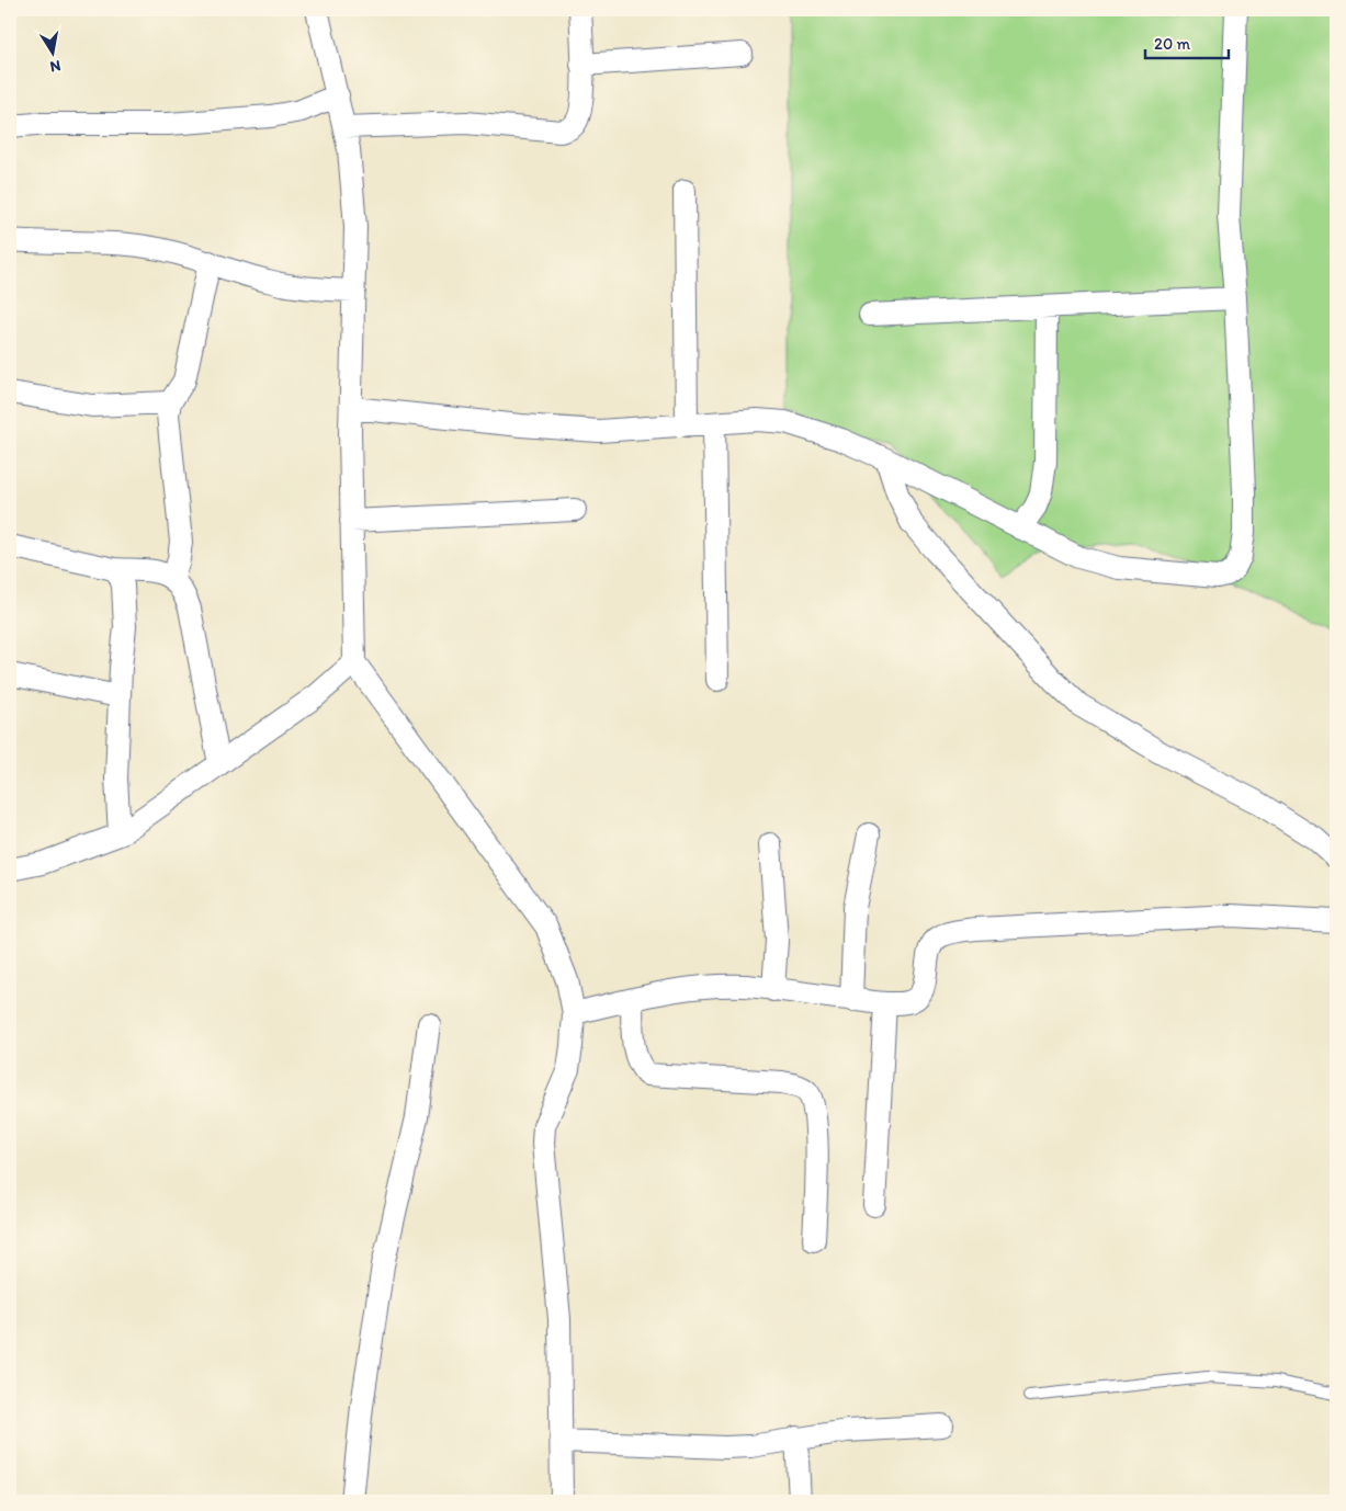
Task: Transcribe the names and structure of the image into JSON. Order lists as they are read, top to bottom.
{
  "scale_bar": "20 m",
  "north": "bottom"
}
